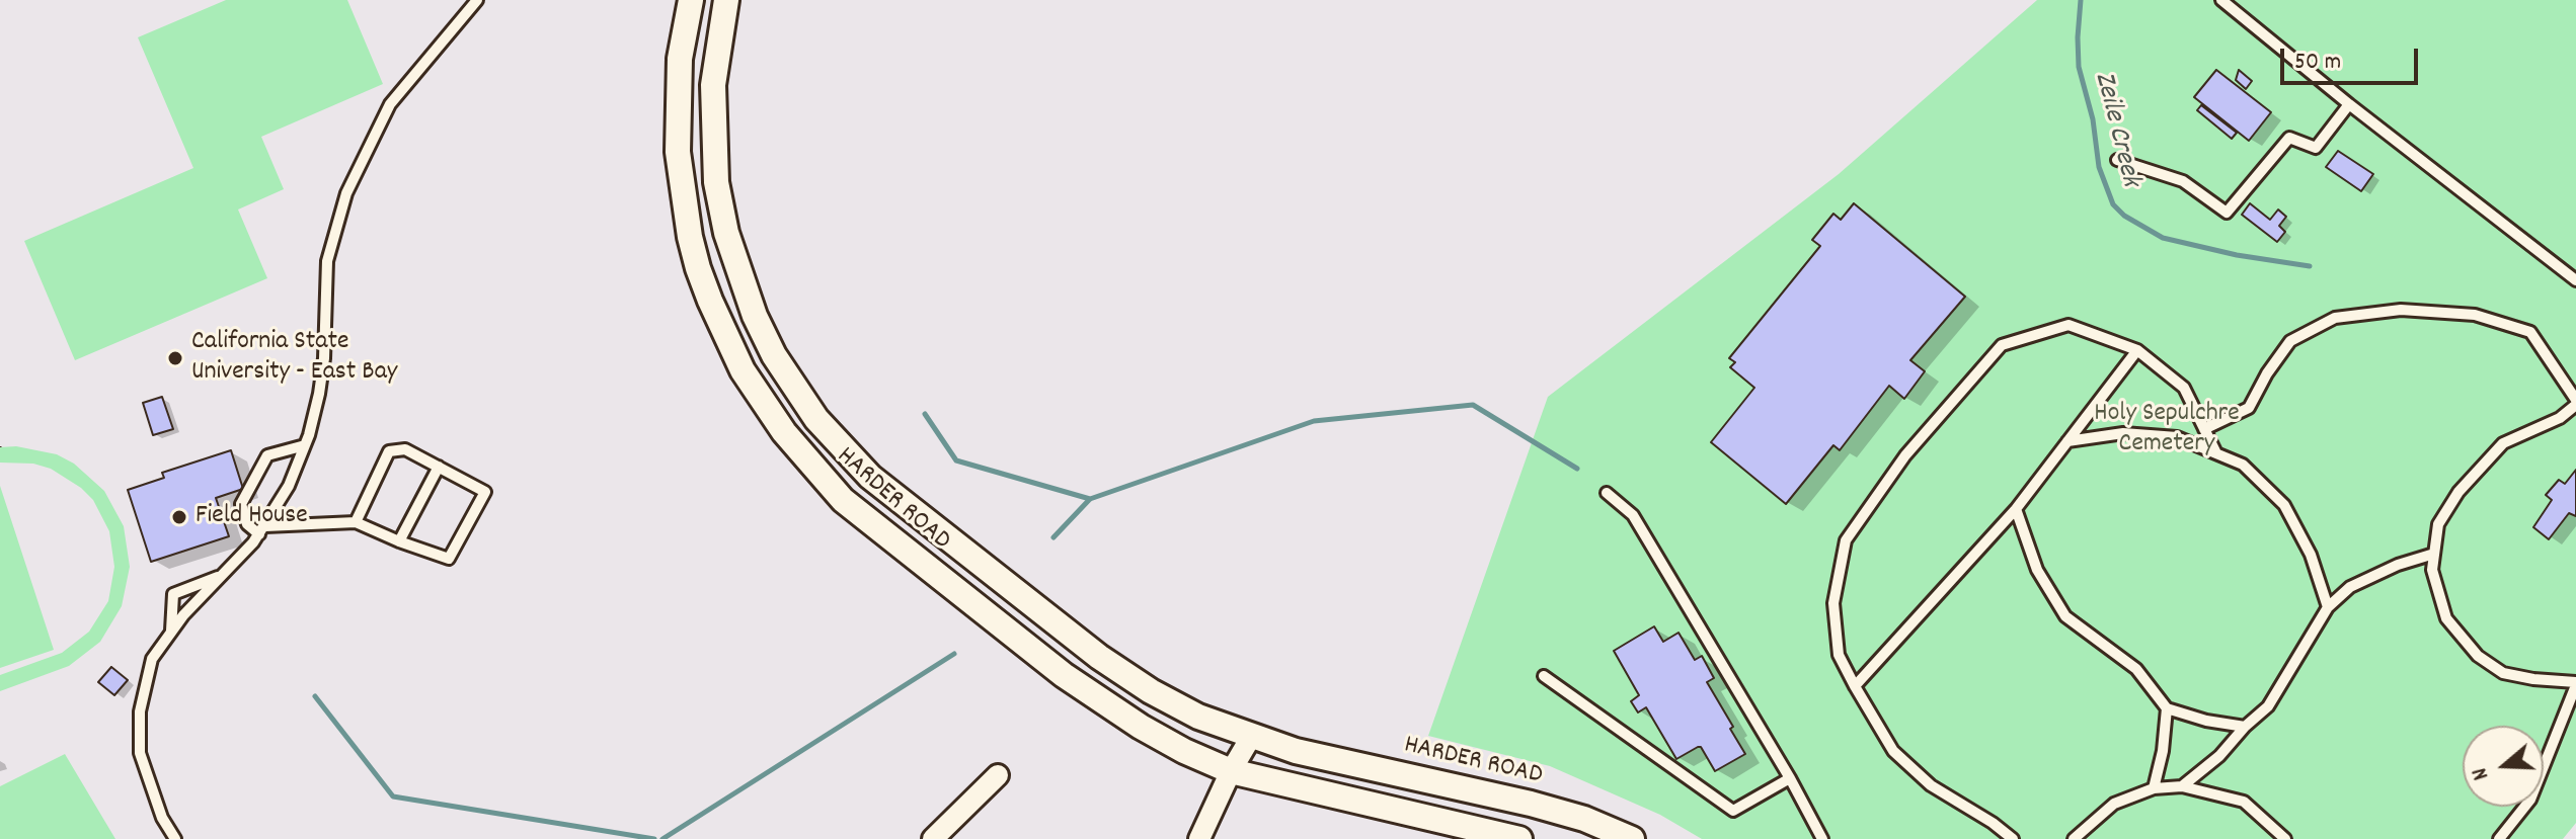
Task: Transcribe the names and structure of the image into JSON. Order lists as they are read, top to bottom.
{
  "streets": {
    "street": ["HARDER ROAD"]
  },
  "water": ["Zeile Creek"],
  "parks": ["Holy Sepulchre Cemetery"],
  "places": ["California State University - East Bay", "Field House"],
  "scale_bar": "50 m",
  "north": "left"
}
